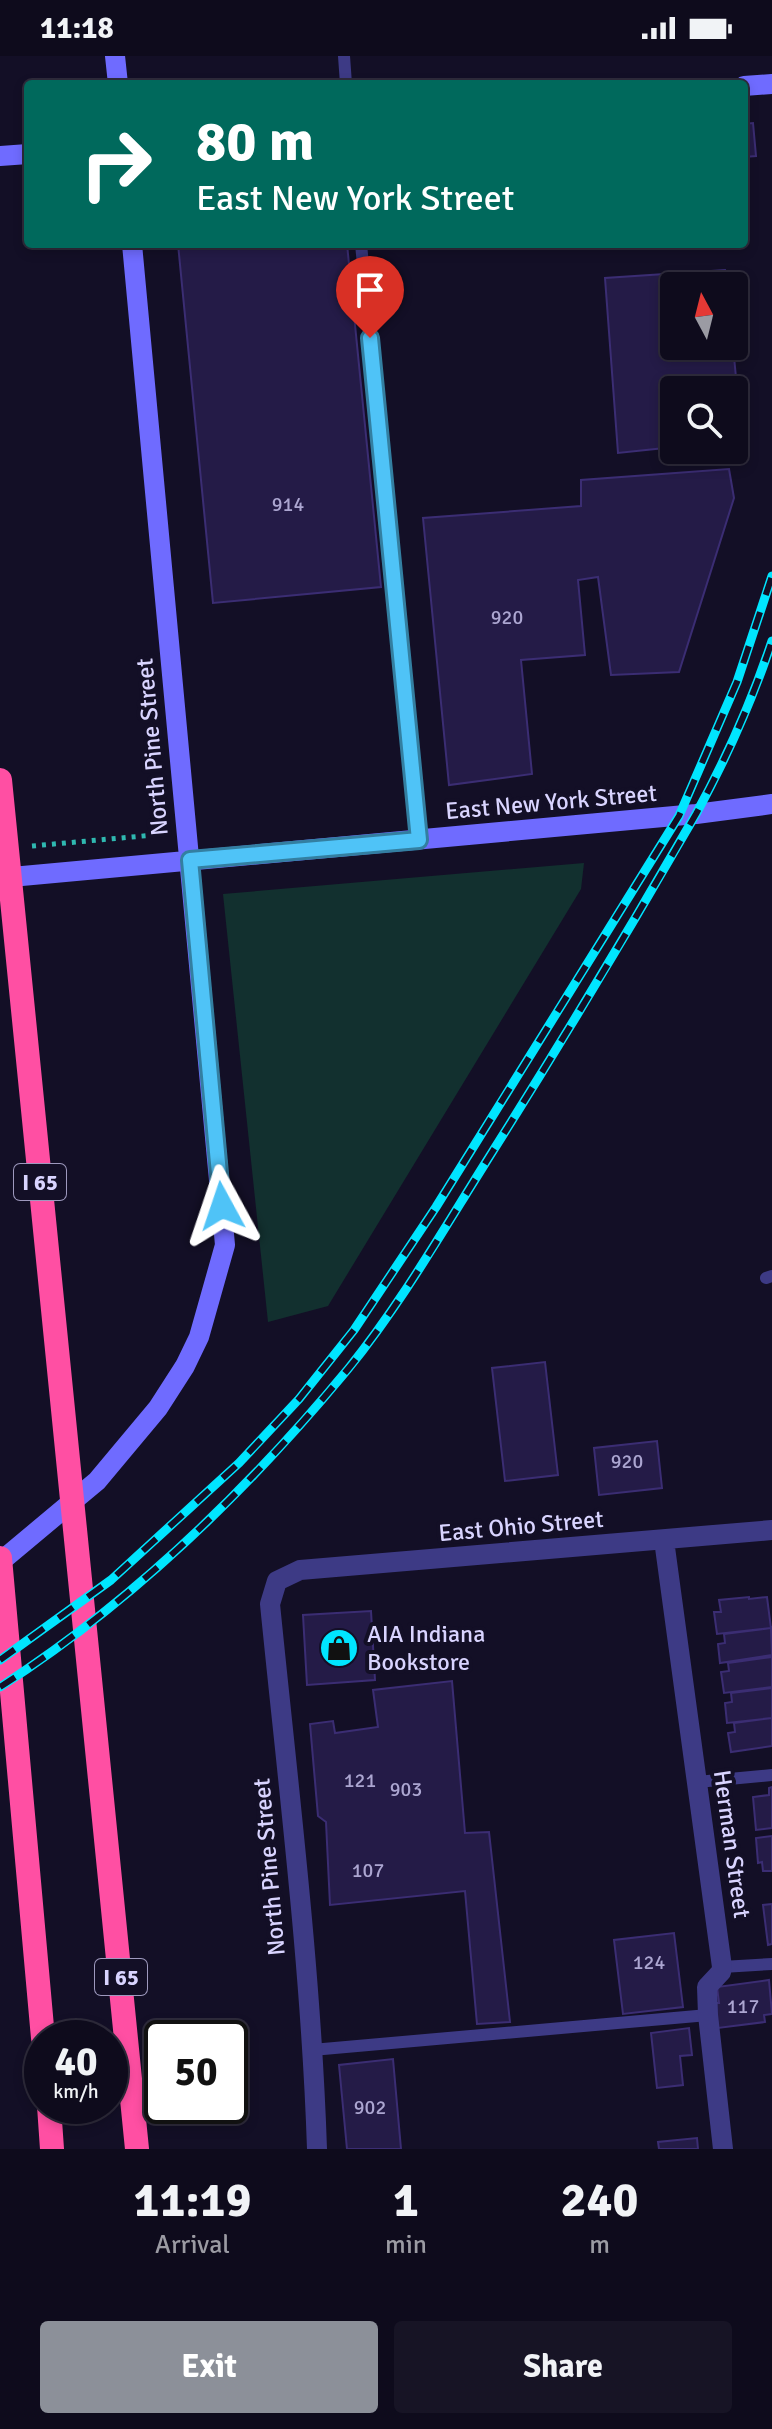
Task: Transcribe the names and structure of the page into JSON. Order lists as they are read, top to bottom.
{
  "streets": {
    "highway": ["I 65"],
    "main road": ["North Pine Street", "East New York Street"],
    "street": ["East Ohio Street", "Herman Street"]
  },
  "crossings": [
    ["North Pine Street", "East New York Street"],
    ["North Pine Street", "East Ohio Street"],
    ["East Ohio Street", "Herman Street"]
  ],
  "places": {
    "shop": ["AIA Indiana Bookstore"]
  },
  "house_numbers": [
    "914",
    "920",
    "920",
    "121",
    "903",
    "107",
    "124",
    "117",
    "902"
  ],
  "north": "top",
  "page": {
    "status": "11:18",
    "turn": ["80 m", "East New York Street"],
    "speed": "40 km/h",
    "limit": "50",
    "eta": [
      "11:19",
      "Arrival",
      "1",
      "min",
      "240",
      "m"
    ],
    "buttons": ["Exit", "Share"]
  }
}
